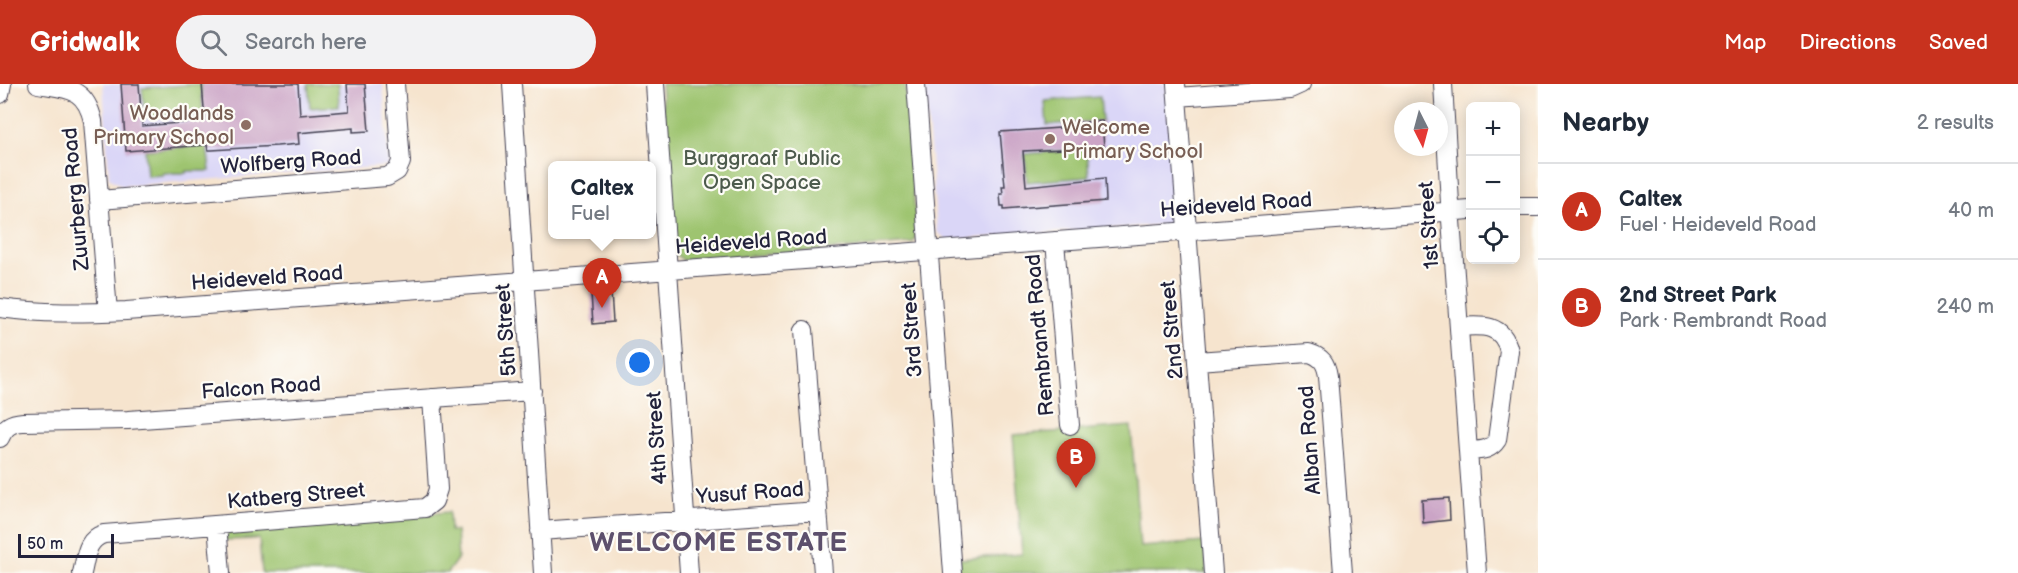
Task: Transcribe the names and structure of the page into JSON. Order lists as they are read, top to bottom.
{
  "streets": {
    "street": [
      "Wolfberg Road",
      "Zuurberg Road",
      "Heideveld Road",
      "1st Street",
      "5th Street",
      "3rd Street",
      "2nd Street",
      "Rembrandt Road",
      "Falcon Road",
      "4th Street",
      "Alban Road",
      "Yusuf Road",
      "Katberg Street"
    ]
  },
  "crossings": [
    ["Wolfberg Road", "Zuurberg Road"],
    ["Zuurberg Road", "Heideveld Road"],
    ["Heideveld Road", "1st Street"],
    ["Heideveld Road", "5th Street"],
    ["Heideveld Road", "3rd Street"],
    ["Heideveld Road", "2nd Street"],
    ["Heideveld Road", "Rembrandt Road"],
    ["Heideveld Road", "4th Street"],
    ["5th Street", "Falcon Road"],
    ["5th Street", "Yusuf Road"],
    ["2nd Street", "Alban Road"],
    ["Falcon Road", "Katberg Street"],
    ["4th Street", "Yusuf Road"]
  ],
  "districts": ["WELCOME ESTATE"],
  "parks": ["Burggraaf Public Open Space"],
  "places": ["Woodlands Primary School", "Welcome Primary School"],
  "scale_bar": "50 m",
  "north": "bottom",
  "page": {
    "header": "Gridwalk",
    "search": "Search here",
    "nav": ["Map", "Directions", "Saved"],
    "heading": ["Nearby", "2 results"],
    "map_buttons": ["+", "−"],
    "popup": ["Caltex", "Fuel"],
    "list": [
      {
        "mark": "A",
        "name": "Caltex",
        "note": "Fuel · Heideveld Road",
        "value": "40 m"
      },
      {
        "mark": "B",
        "name": "2nd Street Park",
        "note": "Park · Rembrandt Road",
        "value": "240 m"
      }
    ],
    "pins": ["A", "B"],
    "scale": "50 m"
  }
}
